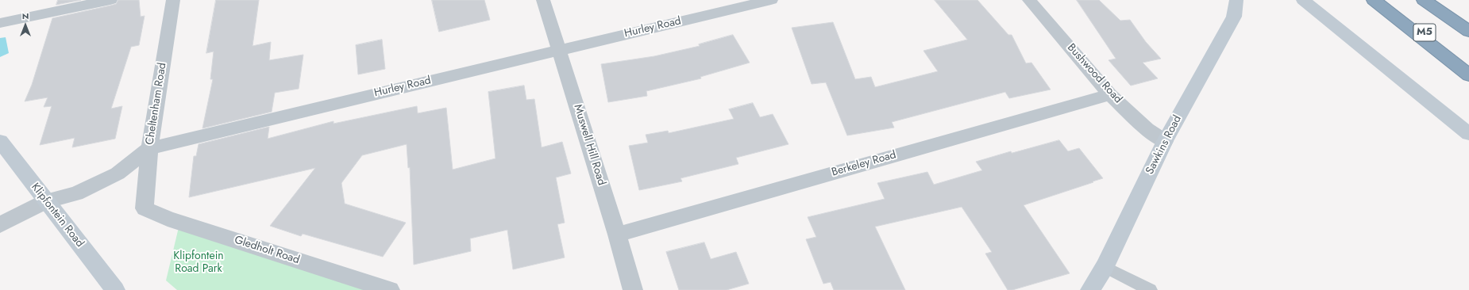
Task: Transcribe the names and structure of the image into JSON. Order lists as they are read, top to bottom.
{
  "streets": {
    "highway": ["M5"],
    "street": [
      "Hurley Road",
      "Bushwood Road",
      "Cheltenham Road",
      "Muswell Hill Road",
      "Sawkins Road",
      "Berkeley Road",
      "Klipfontein Road",
      "Gledholt Road"
    ]
  },
  "crossings": [
    ["Hurley Road", "Cheltenham Road"],
    ["Hurley Road", "Muswell Hill Road"],
    ["Hurley Road", "Klipfontein Road"],
    ["Bushwood Road", "Sawkins Road"],
    ["Bushwood Road", "Berkeley Road"],
    ["Cheltenham Road", "Gledholt Road"],
    ["Muswell Hill Road", "Berkeley Road"]
  ],
  "parks": ["Klipfontein Road Park"],
  "north": "top"
}
